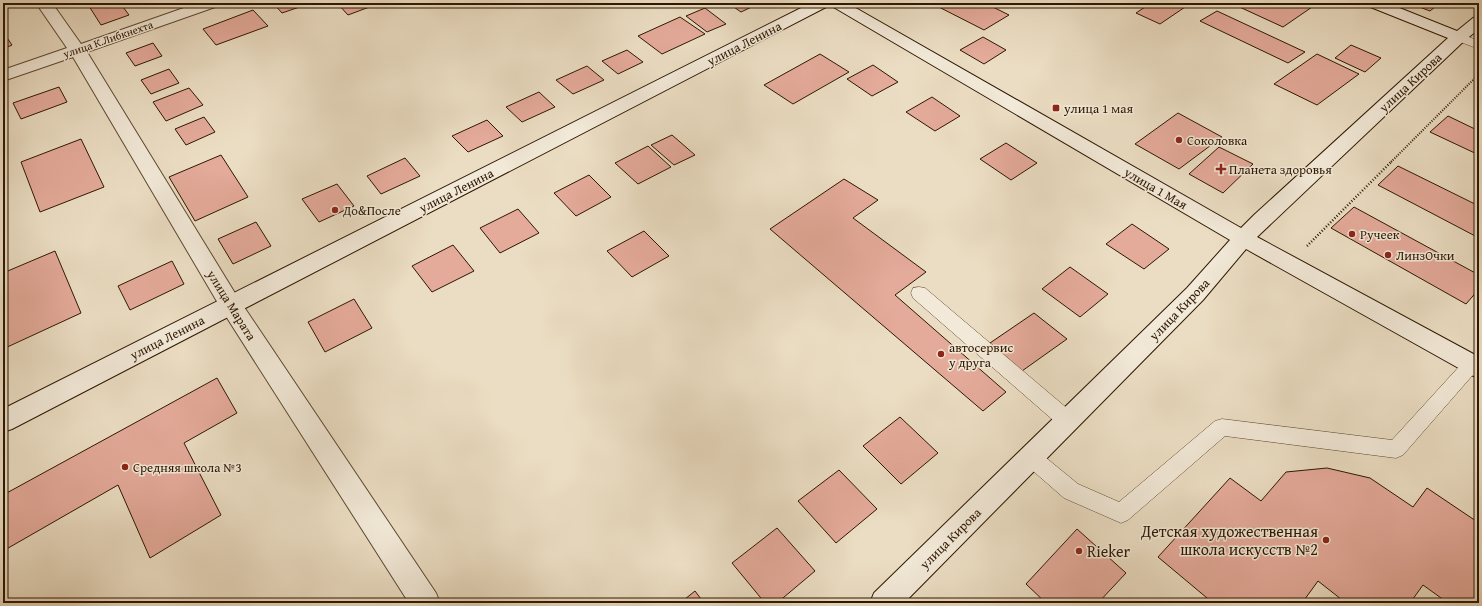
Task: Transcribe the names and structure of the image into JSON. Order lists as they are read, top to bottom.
{
  "streets": {
    "main road": [
      "улица К.Либкнехта",
      "улица Ленина",
      "улица Кирова",
      "улица 1 Мая",
      "улица Марата"
    ]
  },
  "crossings": [
    ["улица К.Либкнехта", "улица Марата"],
    ["улица Ленина", "улица Марата"],
    ["улица Кирова", "улица 1 Мая"]
  ],
  "places": {
    "transit": ["улица 1 мая"],
    "other": [
      "Соколовка",
      "До&После",
      "Ручеек",
      "ЛинзОчки",
      "автосервис у друга",
      "Средняя школа №3",
      "Детская художественная школа искусств №2",
      "Rieker"
    ],
    "health": ["Планета здоровья"]
  }
}
